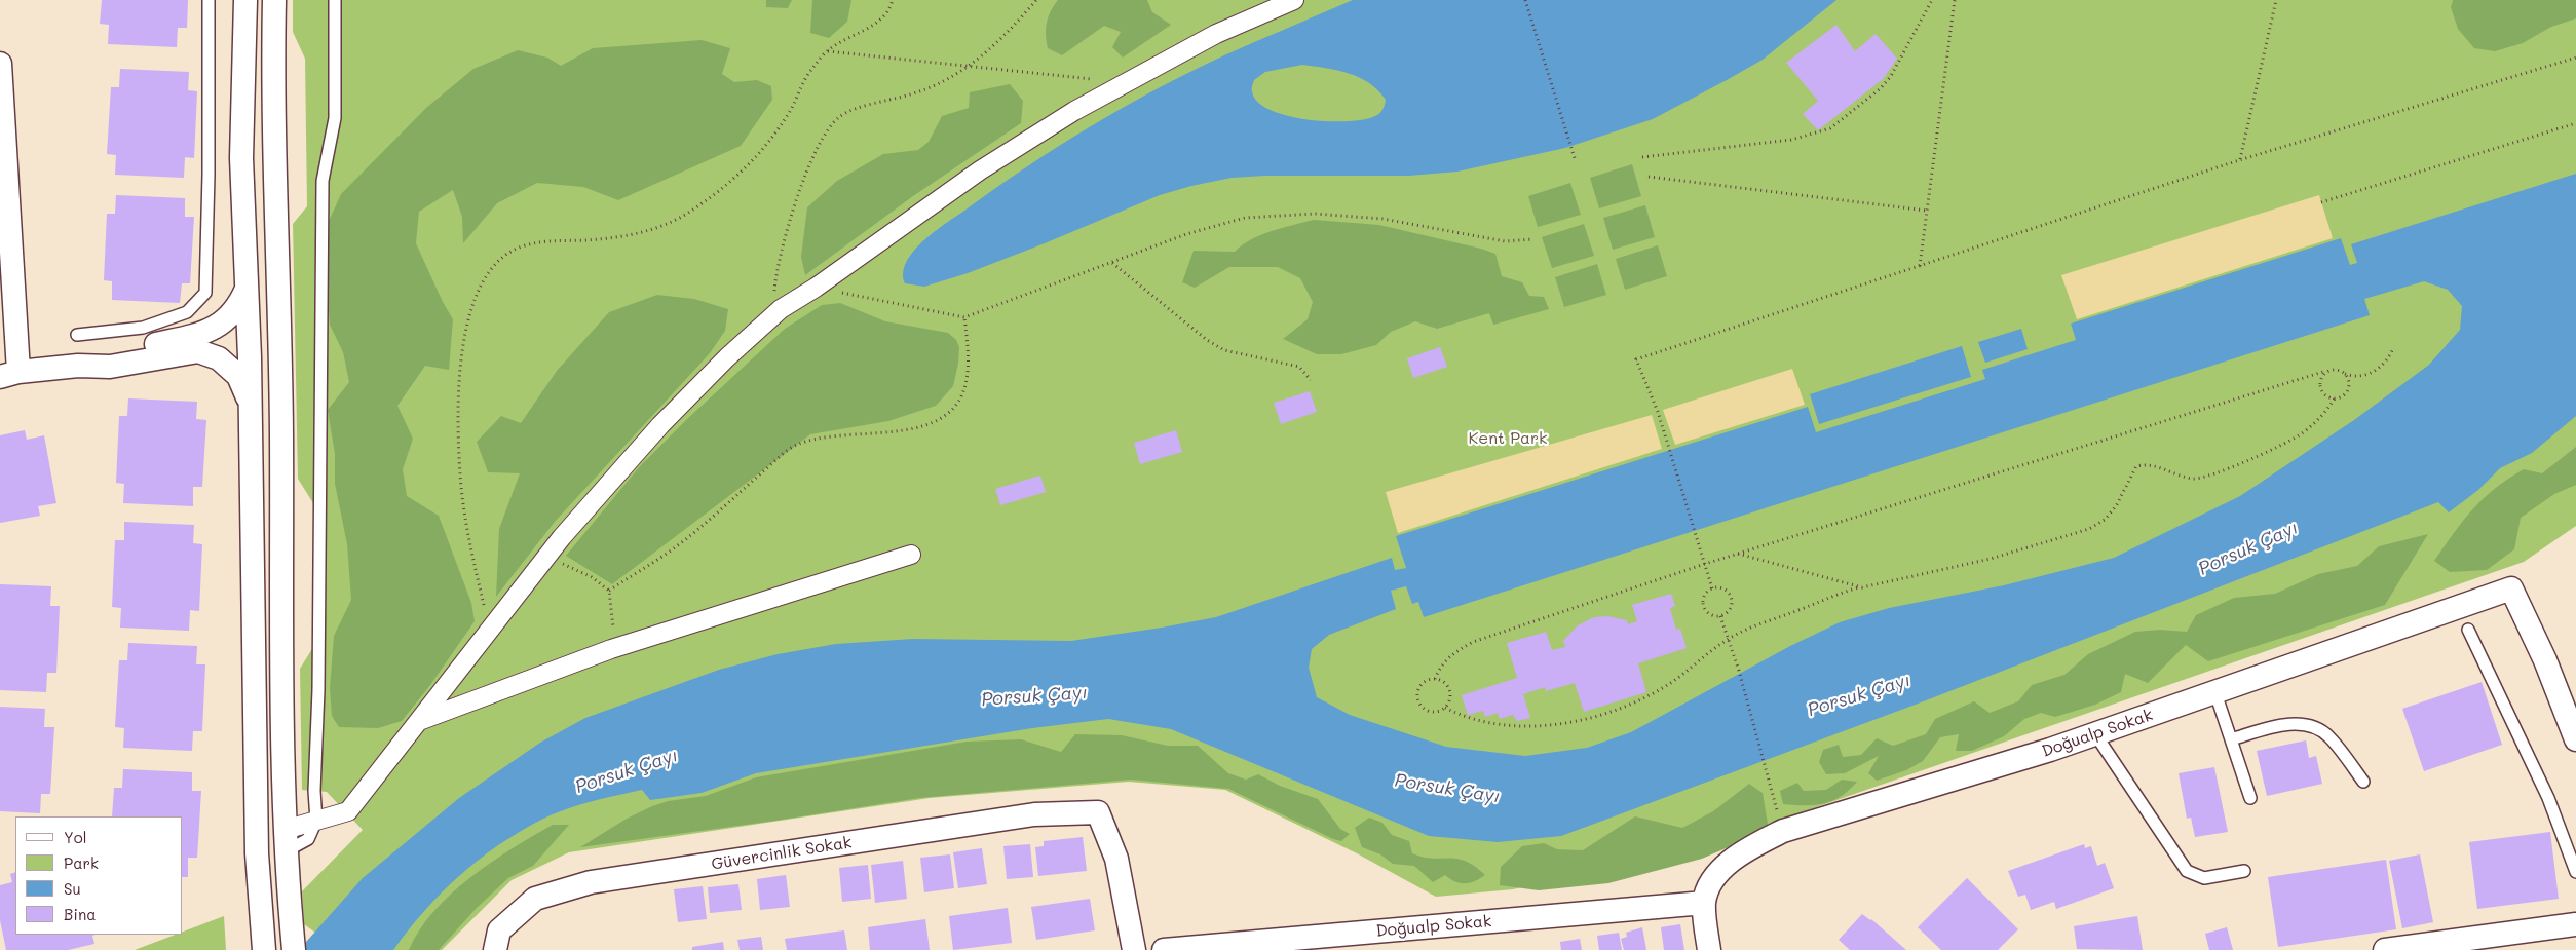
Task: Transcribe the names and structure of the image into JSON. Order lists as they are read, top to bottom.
{
  "streets": {
    "street": ["Doğualp Sokak", "Güvercinlik Sokak"]
  },
  "water": ["Porsuk Çayı"],
  "parks": ["Kent Park"],
  "legend": [
    "Yol",
    "Park",
    "Su",
    "Bina"
  ]
}
